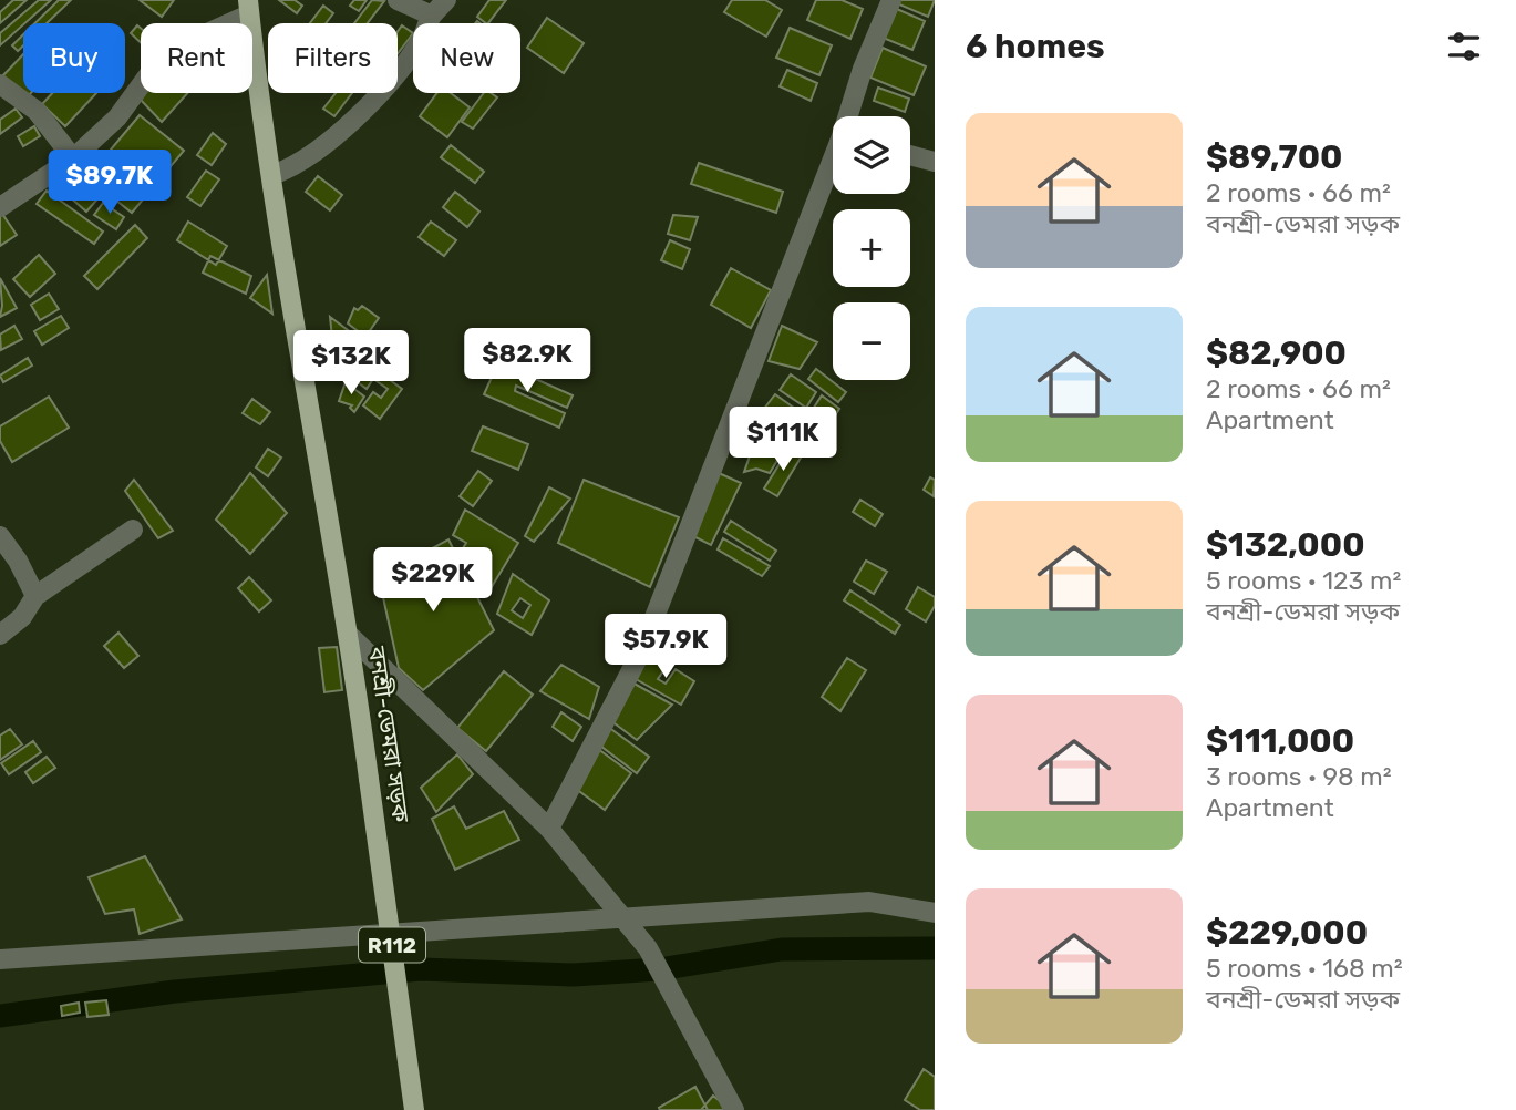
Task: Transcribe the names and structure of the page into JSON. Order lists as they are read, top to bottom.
{
  "streets": {
    "main road": ["বনশ্রী-ডেমরা সড়ক", "R112"]
  },
  "page": {
    "heading": "6 homes",
    "chip": [
      "Buy",
      "Rent",
      "Filters",
      "New"
    ],
    "list": [
      {
        "name": "$89,700",
        "note": "2 rooms · 66 m² · বনশ্রী-ডেমরা সড়ক"
      },
      {
        "name": "$82,900",
        "note": "2 rooms · 66 m² · Apartment"
      },
      {
        "name": "$132,000",
        "note": "5 rooms · 123 m² · বনশ্রী-ডেমরা সড়ক"
      },
      {
        "name": "$111,000",
        "note": "3 rooms · 98 m² · Apartment"
      },
      {
        "name": "$229,000",
        "note": "5 rooms · 168 m² · বনশ্রী-ডেমরা সড়ক"
      }
    ],
    "map_buttons": ["+", "−"],
    "price": [
      "$89.7K",
      "$82.9K",
      "$132K",
      "$111K",
      "$229K",
      "$57.9K"
    ]
  }
}
